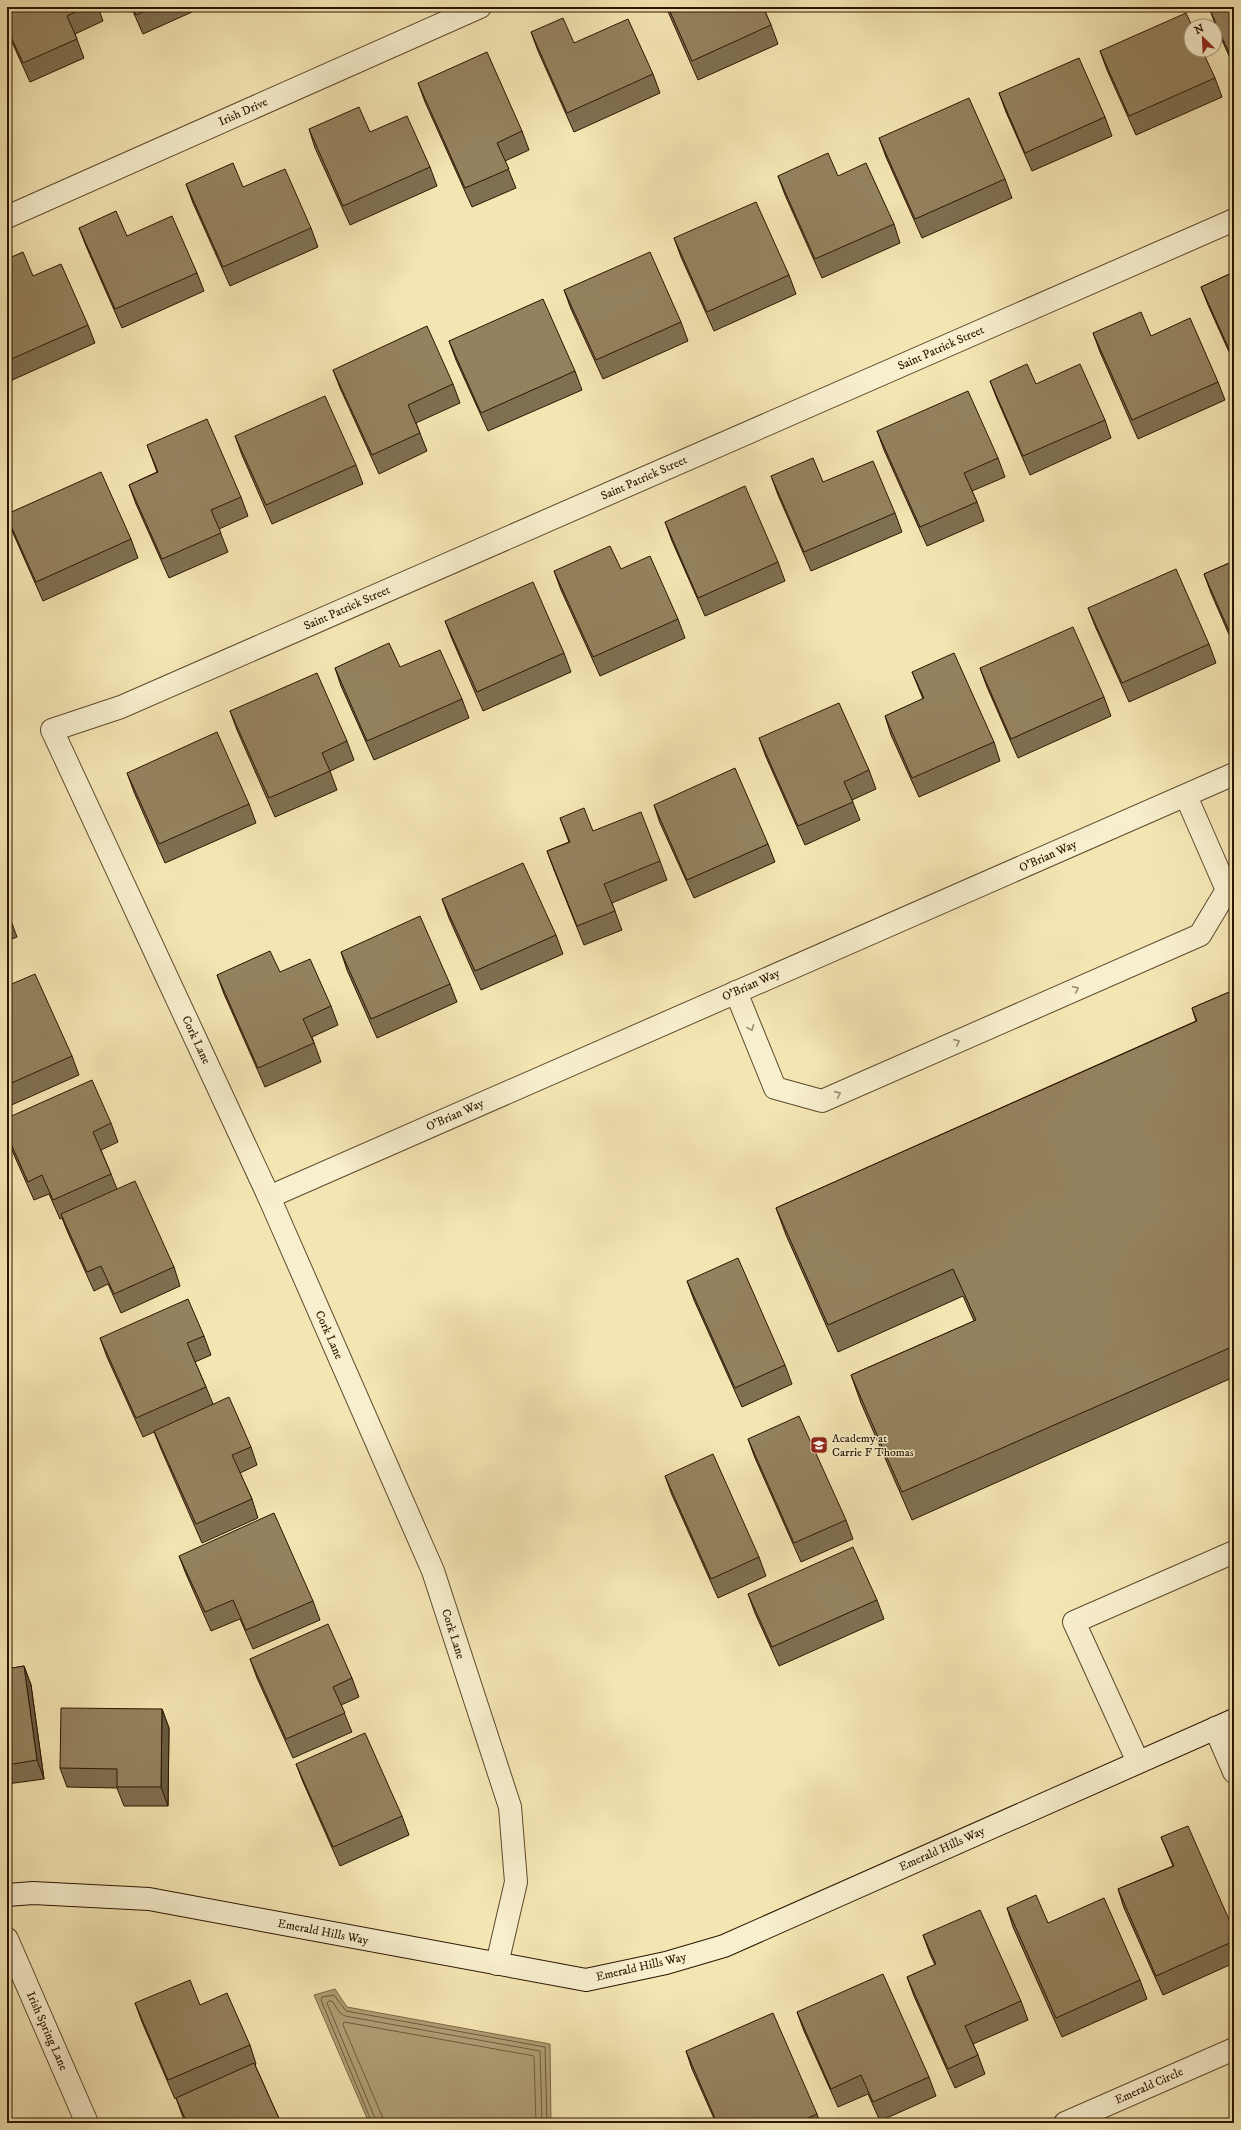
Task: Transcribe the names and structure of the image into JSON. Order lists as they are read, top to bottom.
{
  "streets": {
    "street": [
      "Irish Drive",
      "Saint Patrick Street",
      "O'Brian Way",
      "Cork Lane",
      "Emerald Hills Way",
      "Irish Spring Lane",
      "Emerald Circle"
    ]
  },
  "crossings": [
    ["Saint Patrick Street", "Cork Lane"],
    ["O'Brian Way", "Cork Lane"],
    ["Cork Lane", "Emerald Hills Way"]
  ],
  "places": {
    "school or university": ["Academy at Carrie F Thomas"]
  },
  "north": "top left"
}
